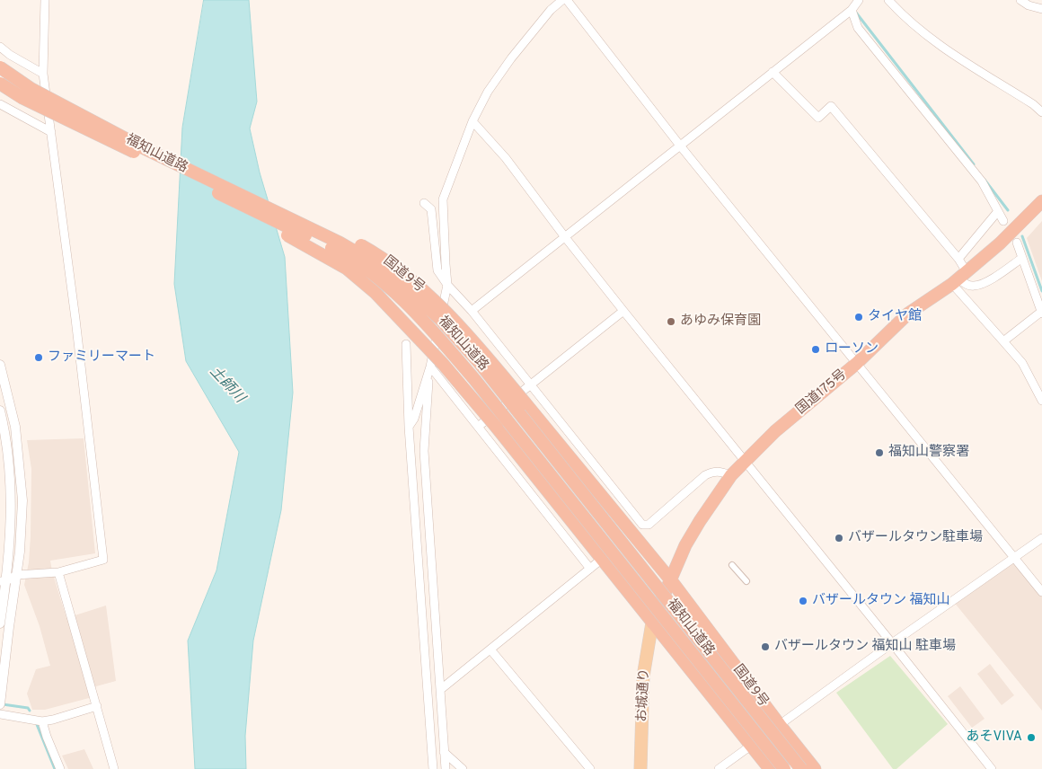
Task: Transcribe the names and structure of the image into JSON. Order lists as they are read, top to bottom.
{
  "streets": {
    "highway": ["福知山道路", "国道9号", "国道175号"],
    "main road": ["お城通り"]
  },
  "crossings": [
    ["福知山道路", "国道9号"],
    ["国道9号", "国道175号"],
    ["国道175号", "お城通り"]
  ],
  "water": ["土師川"],
  "places": [
    "タイヤ館",
    "あゆみ保育園",
    "ローソン",
    "ファミリーマート",
    "福知山警察署",
    "バザールタウン駐車場",
    "バザールタウン 福知山",
    "バザールタウン 福知山 駐車場",
    "あそVIVA"
  ]
}
